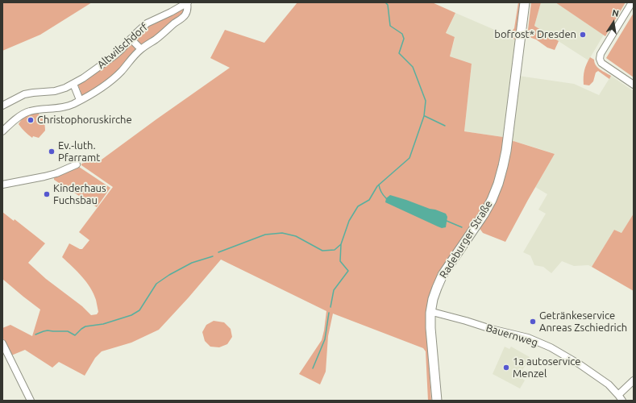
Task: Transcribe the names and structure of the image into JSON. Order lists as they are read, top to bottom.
{
  "streets": {
    "main road": ["Radeburger Straße"],
    "street": ["Altwilschdorf", "Bauernweg"]
  },
  "crossings": [
    ["Radeburger Straße", "Bauernweg"]
  ],
  "places": [
    "bofrost* Dresden",
    "Christophoruskirche",
    "Ev.-luth. Pfarramt",
    "Kinderhaus Fuchsbau",
    "Getränkeservice Anreas Zschiedrich",
    "1a autoservice Menzel"
  ],
  "north": "top"
}
